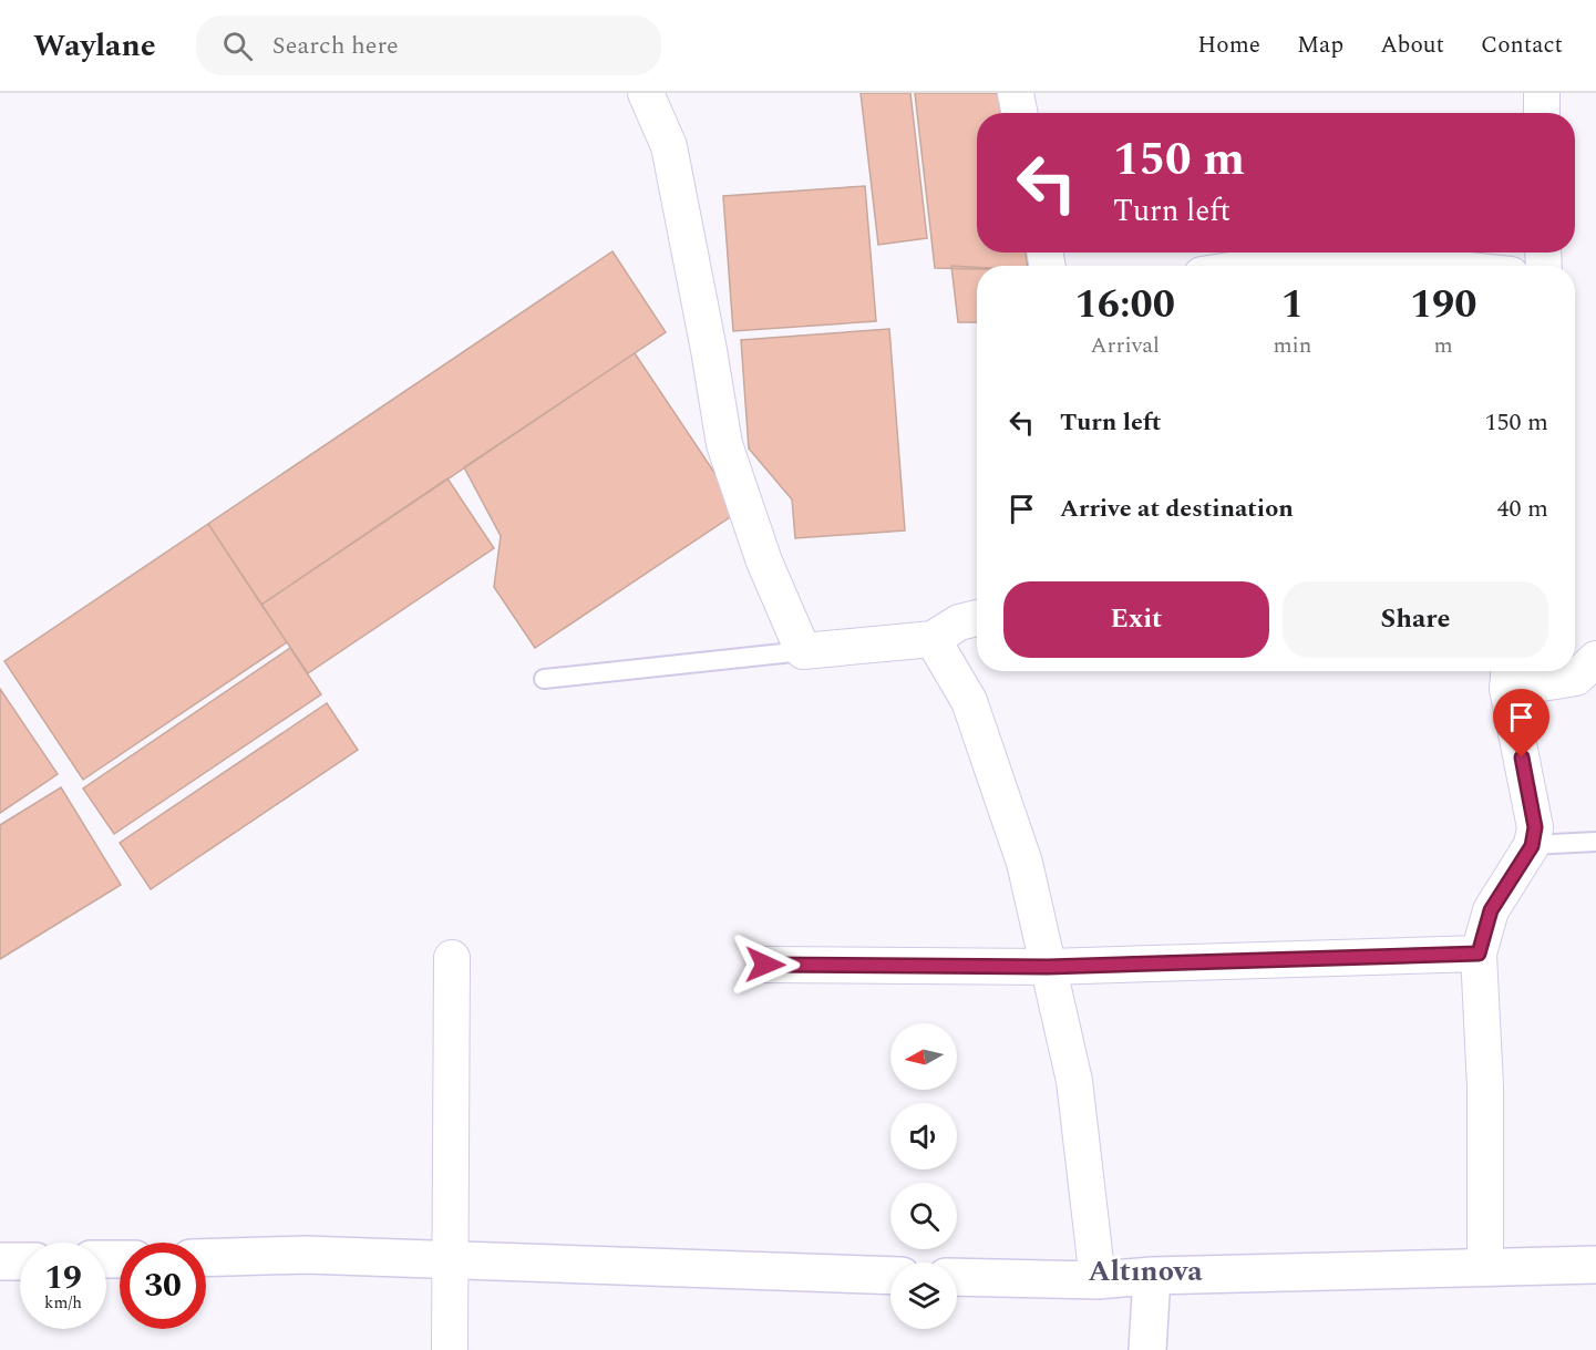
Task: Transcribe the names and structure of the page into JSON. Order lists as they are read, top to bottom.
{
  "districts": ["Altınova"],
  "north": "left",
  "page": {
    "header": "Waylane",
    "search": "Search here",
    "nav": [
      "Home",
      "Map",
      "About",
      "Contact"
    ],
    "turn": ["150 m", "Turn left"],
    "eta": [
      "16:00",
      "Arrival",
      "1",
      "min",
      "190",
      "m"
    ],
    "list": [
      {
        "name": "Turn left",
        "value": "150 m"
      },
      {
        "name": "Arrive at destination",
        "value": "40 m"
      }
    ],
    "buttons": ["Exit", "Share"],
    "speed": "19 km/h",
    "limit": "30"
  }
}
